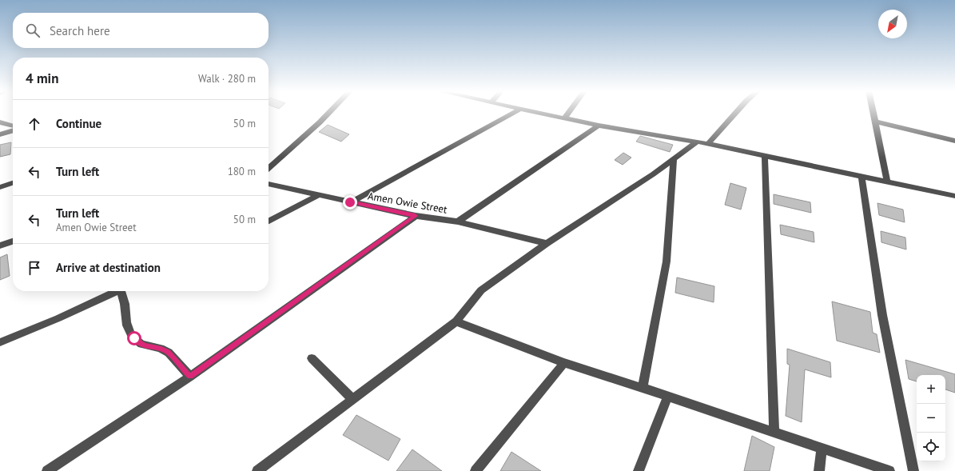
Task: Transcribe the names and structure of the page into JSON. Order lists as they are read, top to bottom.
{
  "streets": {
    "street": ["Amen Owie Street"]
  },
  "north": "bottom left",
  "page": {
    "search": "Search here",
    "heading": ["4 min", "Walk · 280 m"],
    "list": [
      ["Continue", "50 m"],
      ["Turn left", "180 m"],
      ["Turn left", "Amen Owie Street", "50 m"],
      "Arrive at destination"
    ],
    "map_buttons": ["+", "−"]
  }
}
